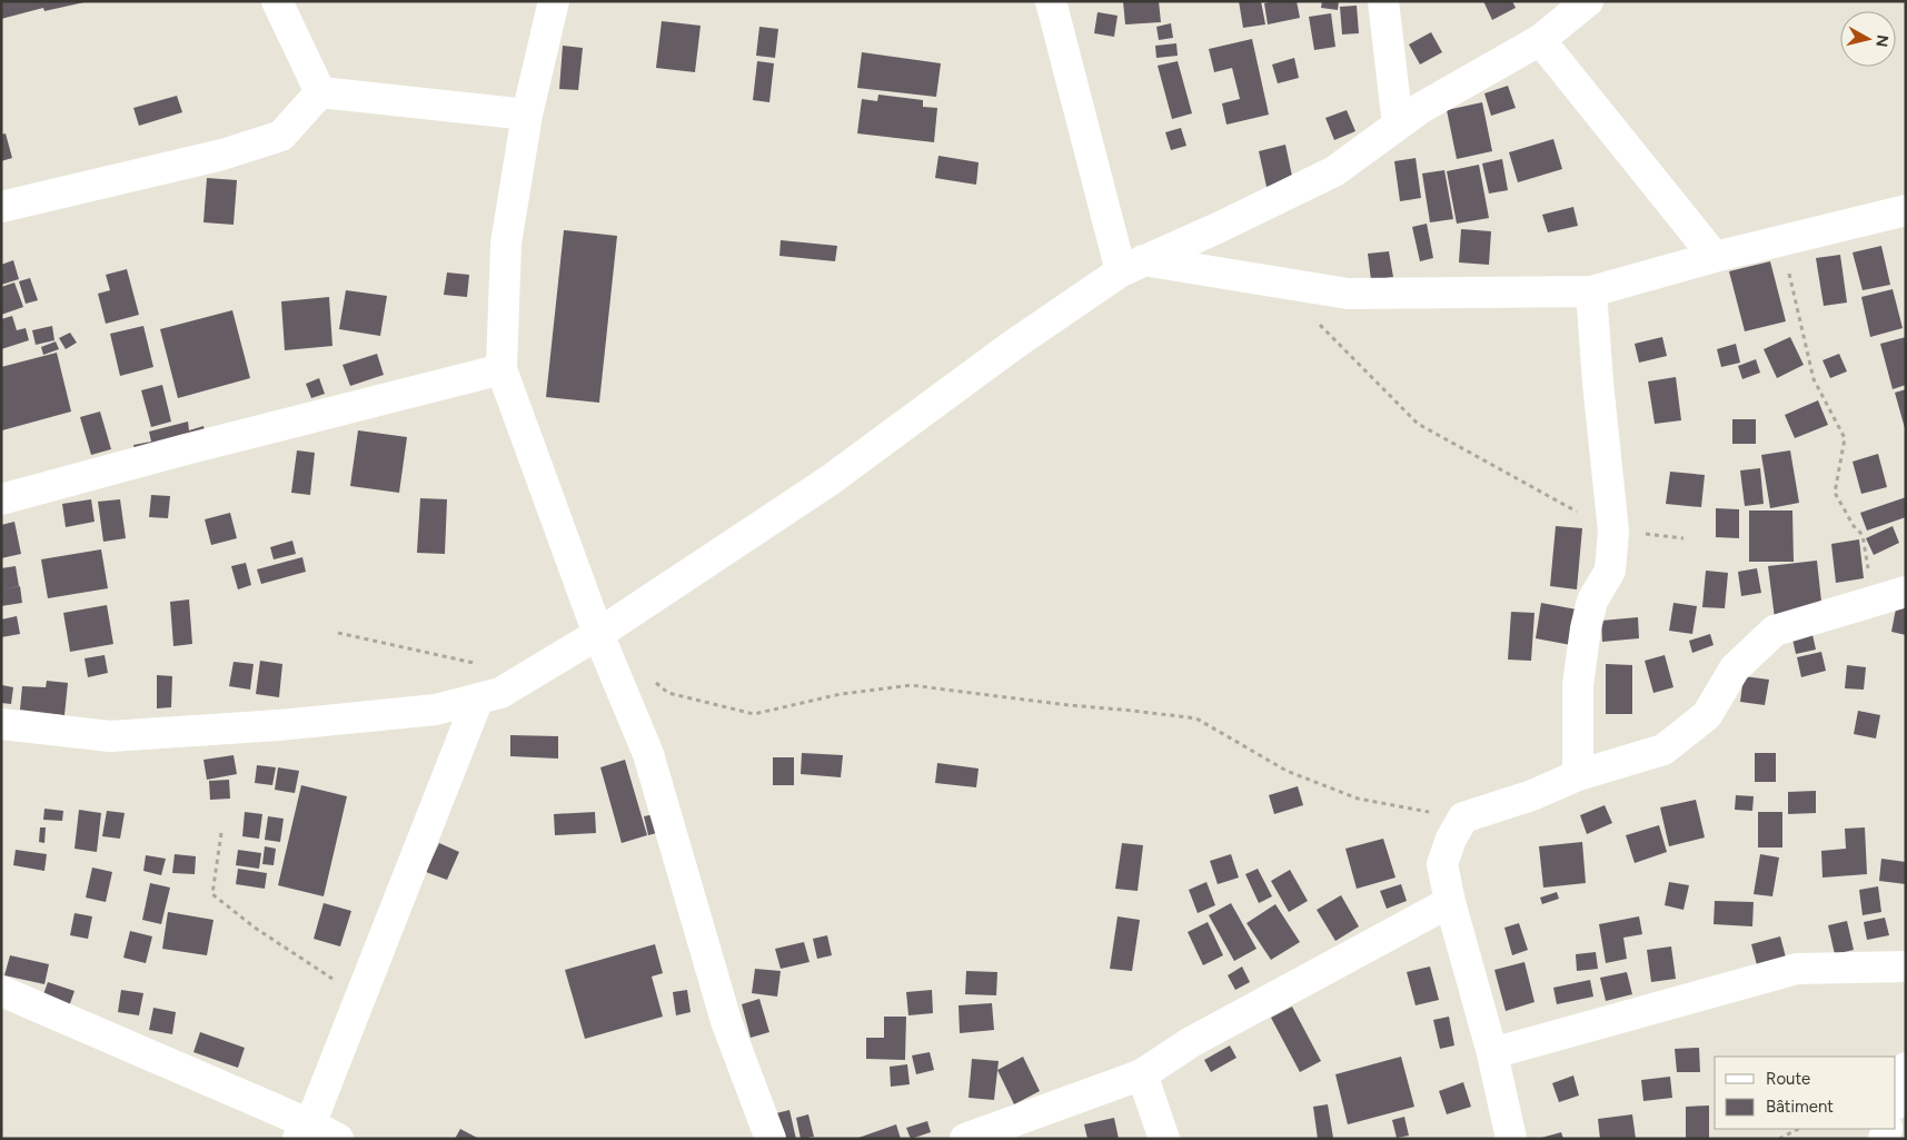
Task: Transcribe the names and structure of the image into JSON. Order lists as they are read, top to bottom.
{
  "legend": ["Route", "Bâtiment"],
  "north": "right"
}
